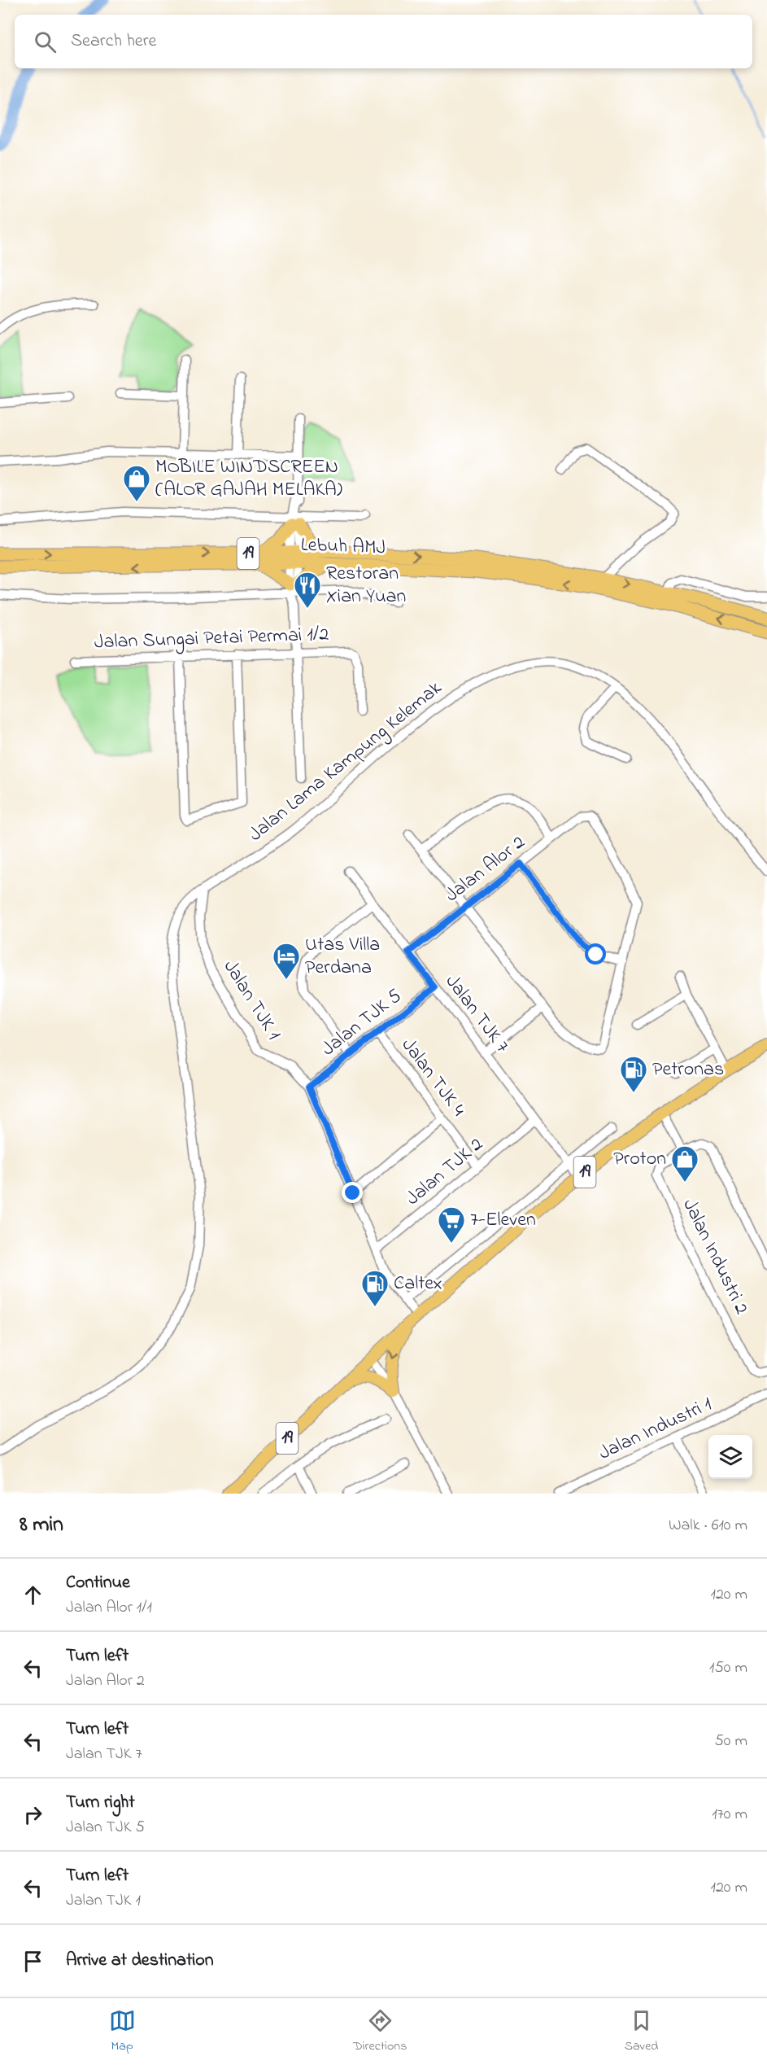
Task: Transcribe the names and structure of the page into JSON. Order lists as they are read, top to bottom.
{
  "streets": {
    "highway": ["Lebuh AMJ", "19"],
    "street": [
      "Jalan Sungai Petai Permai 1/2",
      "Jalan Lama Kampung Kelemak",
      "Jalan Alor 2",
      "Jalan TJK 1",
      "Jalan TJK 7",
      "Jalan TJK 5",
      "Jalan TJK 4",
      "Jalan TJK 2",
      "Jalan Industri 2",
      "Jalan Industri 1"
    ]
  },
  "crossings": [
    ["19", "Jalan TJK 1"],
    ["19", "Jalan TJK 7"],
    ["Jalan Lama Kampung Kelemak", "Jalan TJK 1"],
    ["Jalan Alor 2", "Jalan TJK 7"],
    ["Jalan TJK 1", "Jalan TJK 5"],
    ["Jalan TJK 1", "Jalan TJK 2"],
    ["Jalan TJK 7", "Jalan TJK 5"],
    ["Jalan TJK 7", "Jalan TJK 2"],
    ["Jalan TJK 5", "Jalan TJK 4"],
    ["Jalan TJK 4", "Jalan TJK 2"]
  ],
  "places": {
    "shop": ["MOBILE WINDSCREEN (ALOR GAJAH MELAKA)", "Proton"],
    "restaurant": ["Restoran Xian Yuan"],
    "hotel": ["Utas Villa Perdana"],
    "fuel station": ["Petronas", "Caltex"],
    "supermarket": ["7-Eleven"]
  },
  "page": {
    "search": "Search here",
    "heading": ["8 min", "Walk · 610 m"],
    "list": [
      ["Continue", "Jalan Alor 1/1", "120 m"],
      ["Turn left", "Jalan Alor 2", "150 m"],
      ["Turn left", "Jalan TJK 7", "50 m"],
      ["Turn right", "Jalan TJK 5", "170 m"],
      ["Turn left", "Jalan TJK 1", "120 m"],
      "Arrive at destination"
    ],
    "nav": ["Map", "Directions", "Saved"]
  }
}
